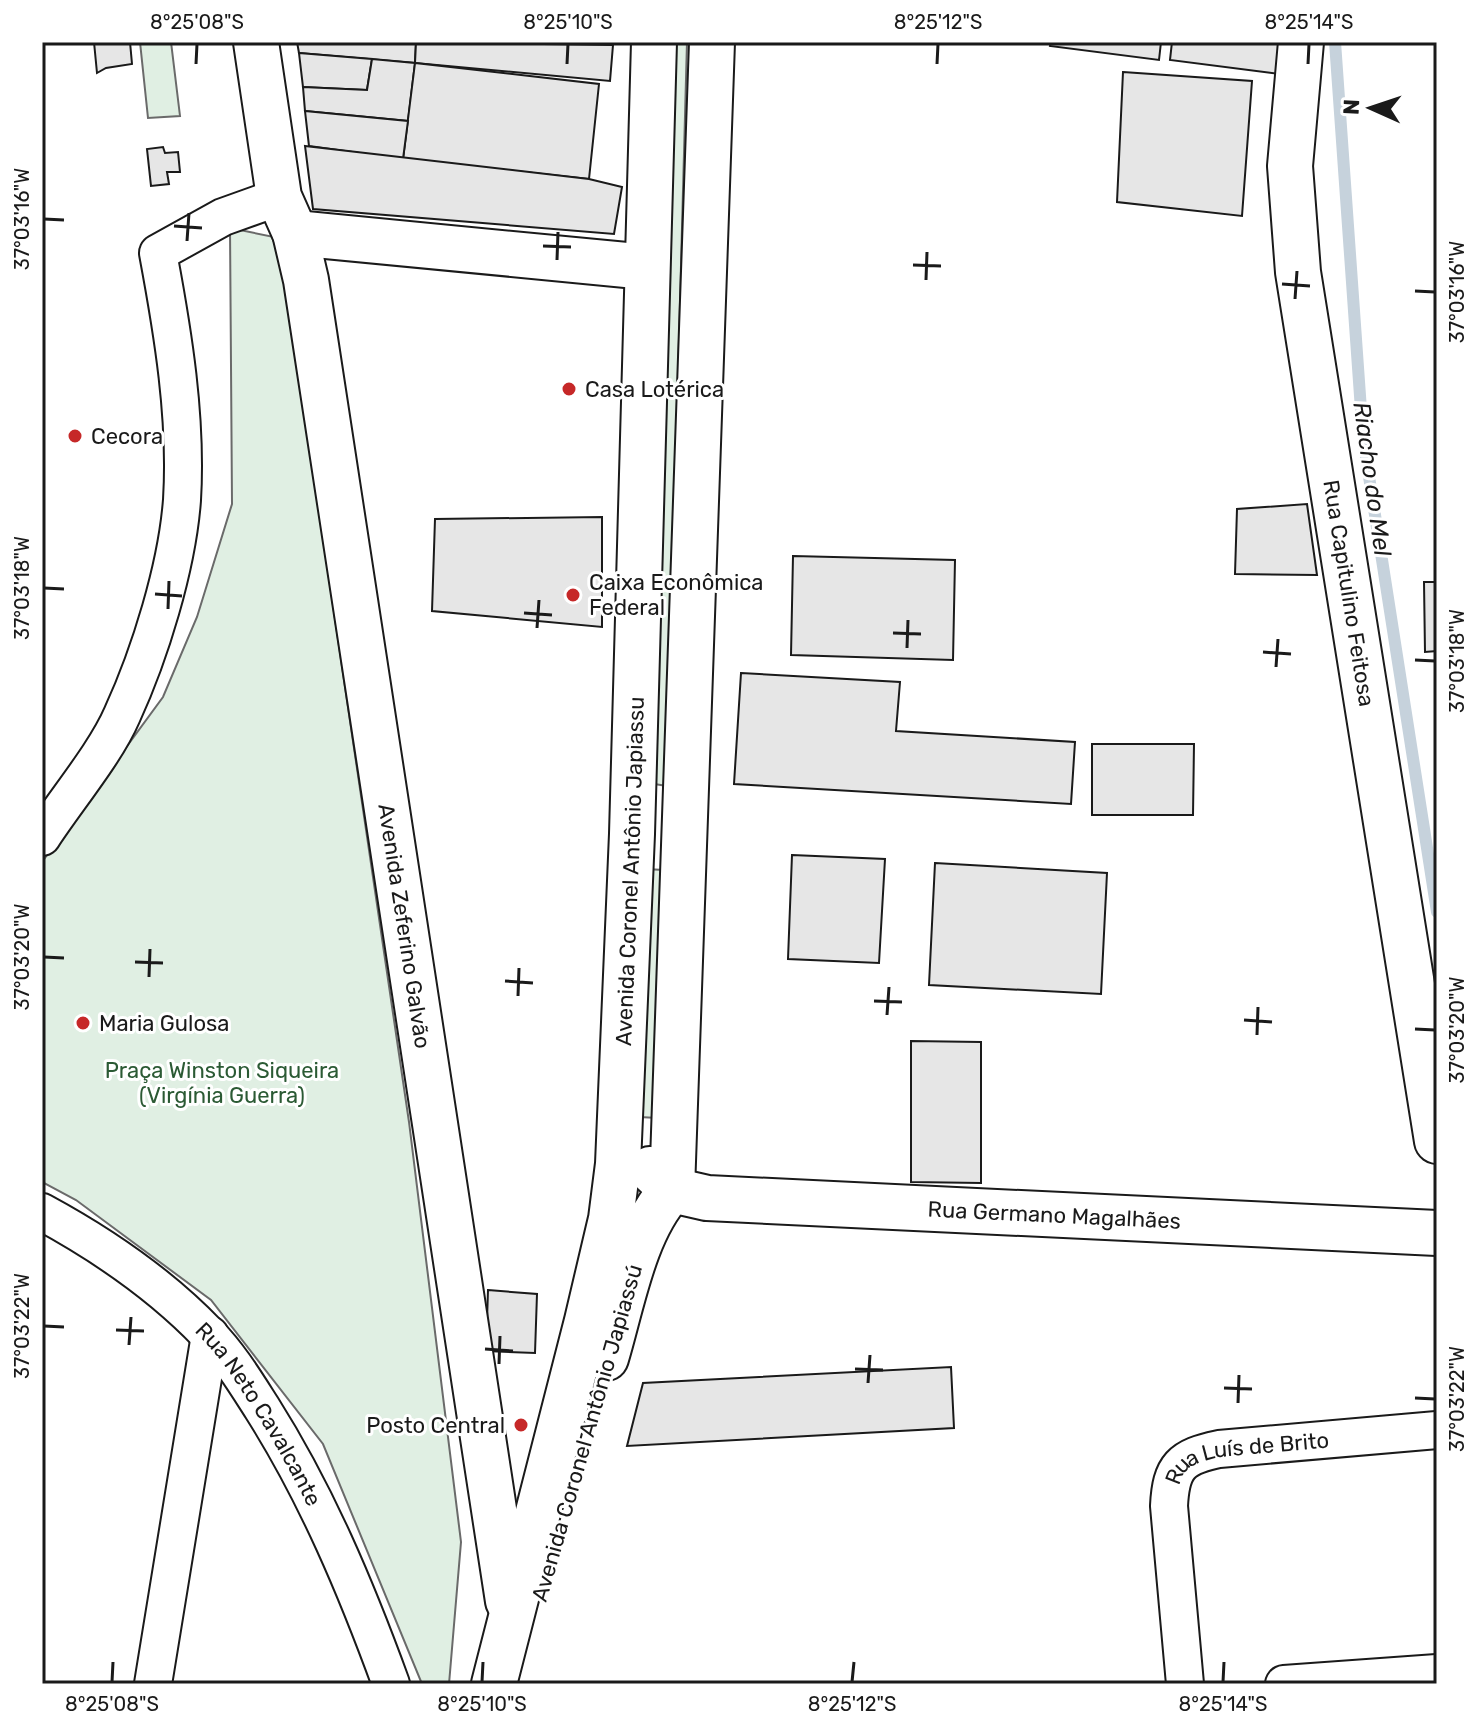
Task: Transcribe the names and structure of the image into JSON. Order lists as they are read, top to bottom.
{
  "streets": {
    "street": [
      "Rua Capitulino Feitosa",
      "Avenida Coronel Antônio Japiassu",
      "Avenida Zeferino Galvão",
      "Rua Germano Magalhães",
      "Rua Neto Cavalcante",
      "Avenida Coronel Antônio Japiassú",
      "Rua Luís de Brito"
    ]
  },
  "crossings": [
    ["Avenida Coronel Antônio Japiassu", "Avenida Zeferino Galvão"],
    ["Rua Germano Magalhães", "Avenida Coronel Antônio Japiassú"]
  ],
  "water": ["Riacho do Mel"],
  "parks": ["Praça Winston Siqueira (Virgínia Guerra)"],
  "places": [
    "Casa Lotérica",
    "Cecora",
    "Caixa Econômica Federal",
    "Maria Gulosa",
    "Posto Central"
  ],
  "north": "left",
  "coordinates": [
    "8°25'08\"S",
    "8°25'10\"S",
    "8°25'12\"S",
    "8°25'14\"S",
    "37°03'16\"W",
    "37°03'18\"W",
    "37°03'20\"W",
    "37°03'22\"W"
  ]
}
